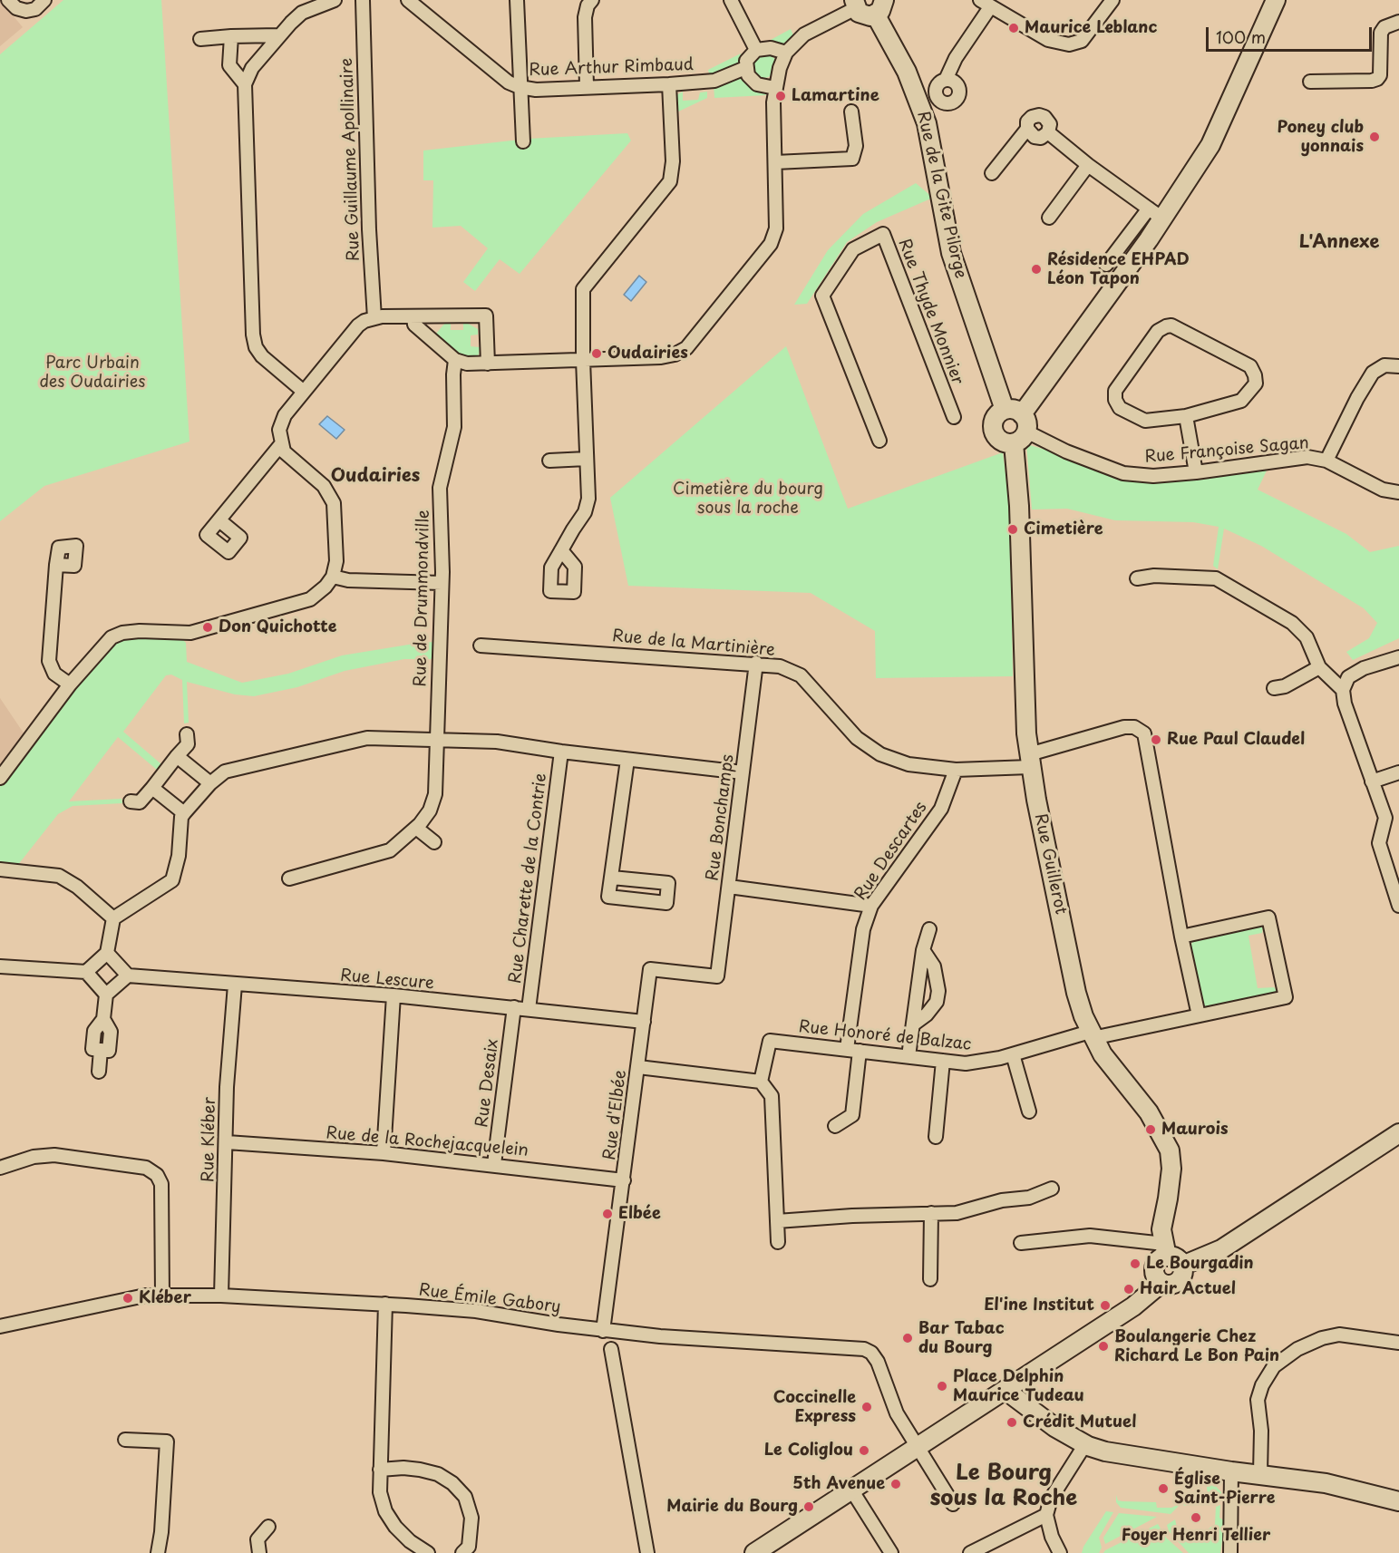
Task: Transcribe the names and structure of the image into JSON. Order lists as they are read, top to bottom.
{
  "streets": {
    "street": [
      "Rue Arthur Rimbaud",
      "Rue Guillaume Apollinaire",
      "Rue de la Gite Pilorge",
      "Rue Thyde Monnier",
      "Rue Françoise Sagan",
      "Rue de Drummondville",
      "Rue de la Martinière",
      "Rue Bonchamps",
      "Rue Descartes",
      "Rue Guillerot",
      "Rue Charette de la Contrie",
      "Rue Lescure",
      "Rue Honoré de Balzac",
      "Rue Desaix",
      "Rue d'Elbée",
      "Rue Kléber",
      "Rue de la Rochejacquelein",
      "Rue Émile Gabory"
    ]
  },
  "crossings": [
    ["Rue de la Gite Pilorge", "Rue Françoise Sagan"],
    ["Rue de la Gite Pilorge", "Rue Guillerot"],
    ["Rue Françoise Sagan", "Rue Guillerot"],
    ["Rue de la Martinière", "Rue Bonchamps"],
    ["Rue de la Martinière", "Rue Descartes"],
    ["Rue de la Martinière", "Rue Guillerot"],
    ["Rue Bonchamps", "Rue d'Elbée"],
    ["Rue Descartes", "Rue Honoré de Balzac"],
    ["Rue Guillerot", "Rue Honoré de Balzac"],
    ["Rue Charette de la Contrie", "Rue Lescure"],
    ["Rue Lescure", "Rue Desaix"],
    ["Rue Lescure", "Rue d'Elbée"],
    ["Rue Lescure", "Rue Kléber"],
    ["Rue Desaix", "Rue de la Rochejacquelein"],
    ["Rue d'Elbée", "Rue de la Rochejacquelein"],
    ["Rue d'Elbée", "Rue Émile Gabory"],
    ["Rue Kléber", "Rue de la Rochejacquelein"],
    ["Rue Kléber", "Rue Émile Gabory"]
  ],
  "districts": ["L'Annexe", "Oudairies", "Le Bourg sous la Roche"],
  "parks": ["Parc Urbain des Oudairies", "Cimetière du bourg sous la roche"],
  "places": [
    "Maurice Leblanc",
    "Lamartine",
    "Poney club yonnais",
    "Résidence EHPAD Léon Tapon",
    "Oudairies",
    "Cimetière",
    "Don Quichotte",
    "Rue Paul Claudel",
    "Maurois",
    "Elbée",
    "Le Bourgadin",
    "Hair Actuel",
    "Kléber",
    "El'ine Institut",
    "Bar Tabac du Bourg",
    "Boulangerie Chez Richard Le Bon Pain",
    "Place Delphin Maurice Tudeau",
    "Coccinelle Express",
    "Crédit Mutuel",
    "Le Coliglou",
    "5th Avenue",
    "Église Saint-Pierre",
    "Mairie du Bourg",
    "Foyer Henri Tellier"
  ],
  "scale_bar": "100 m"
}
